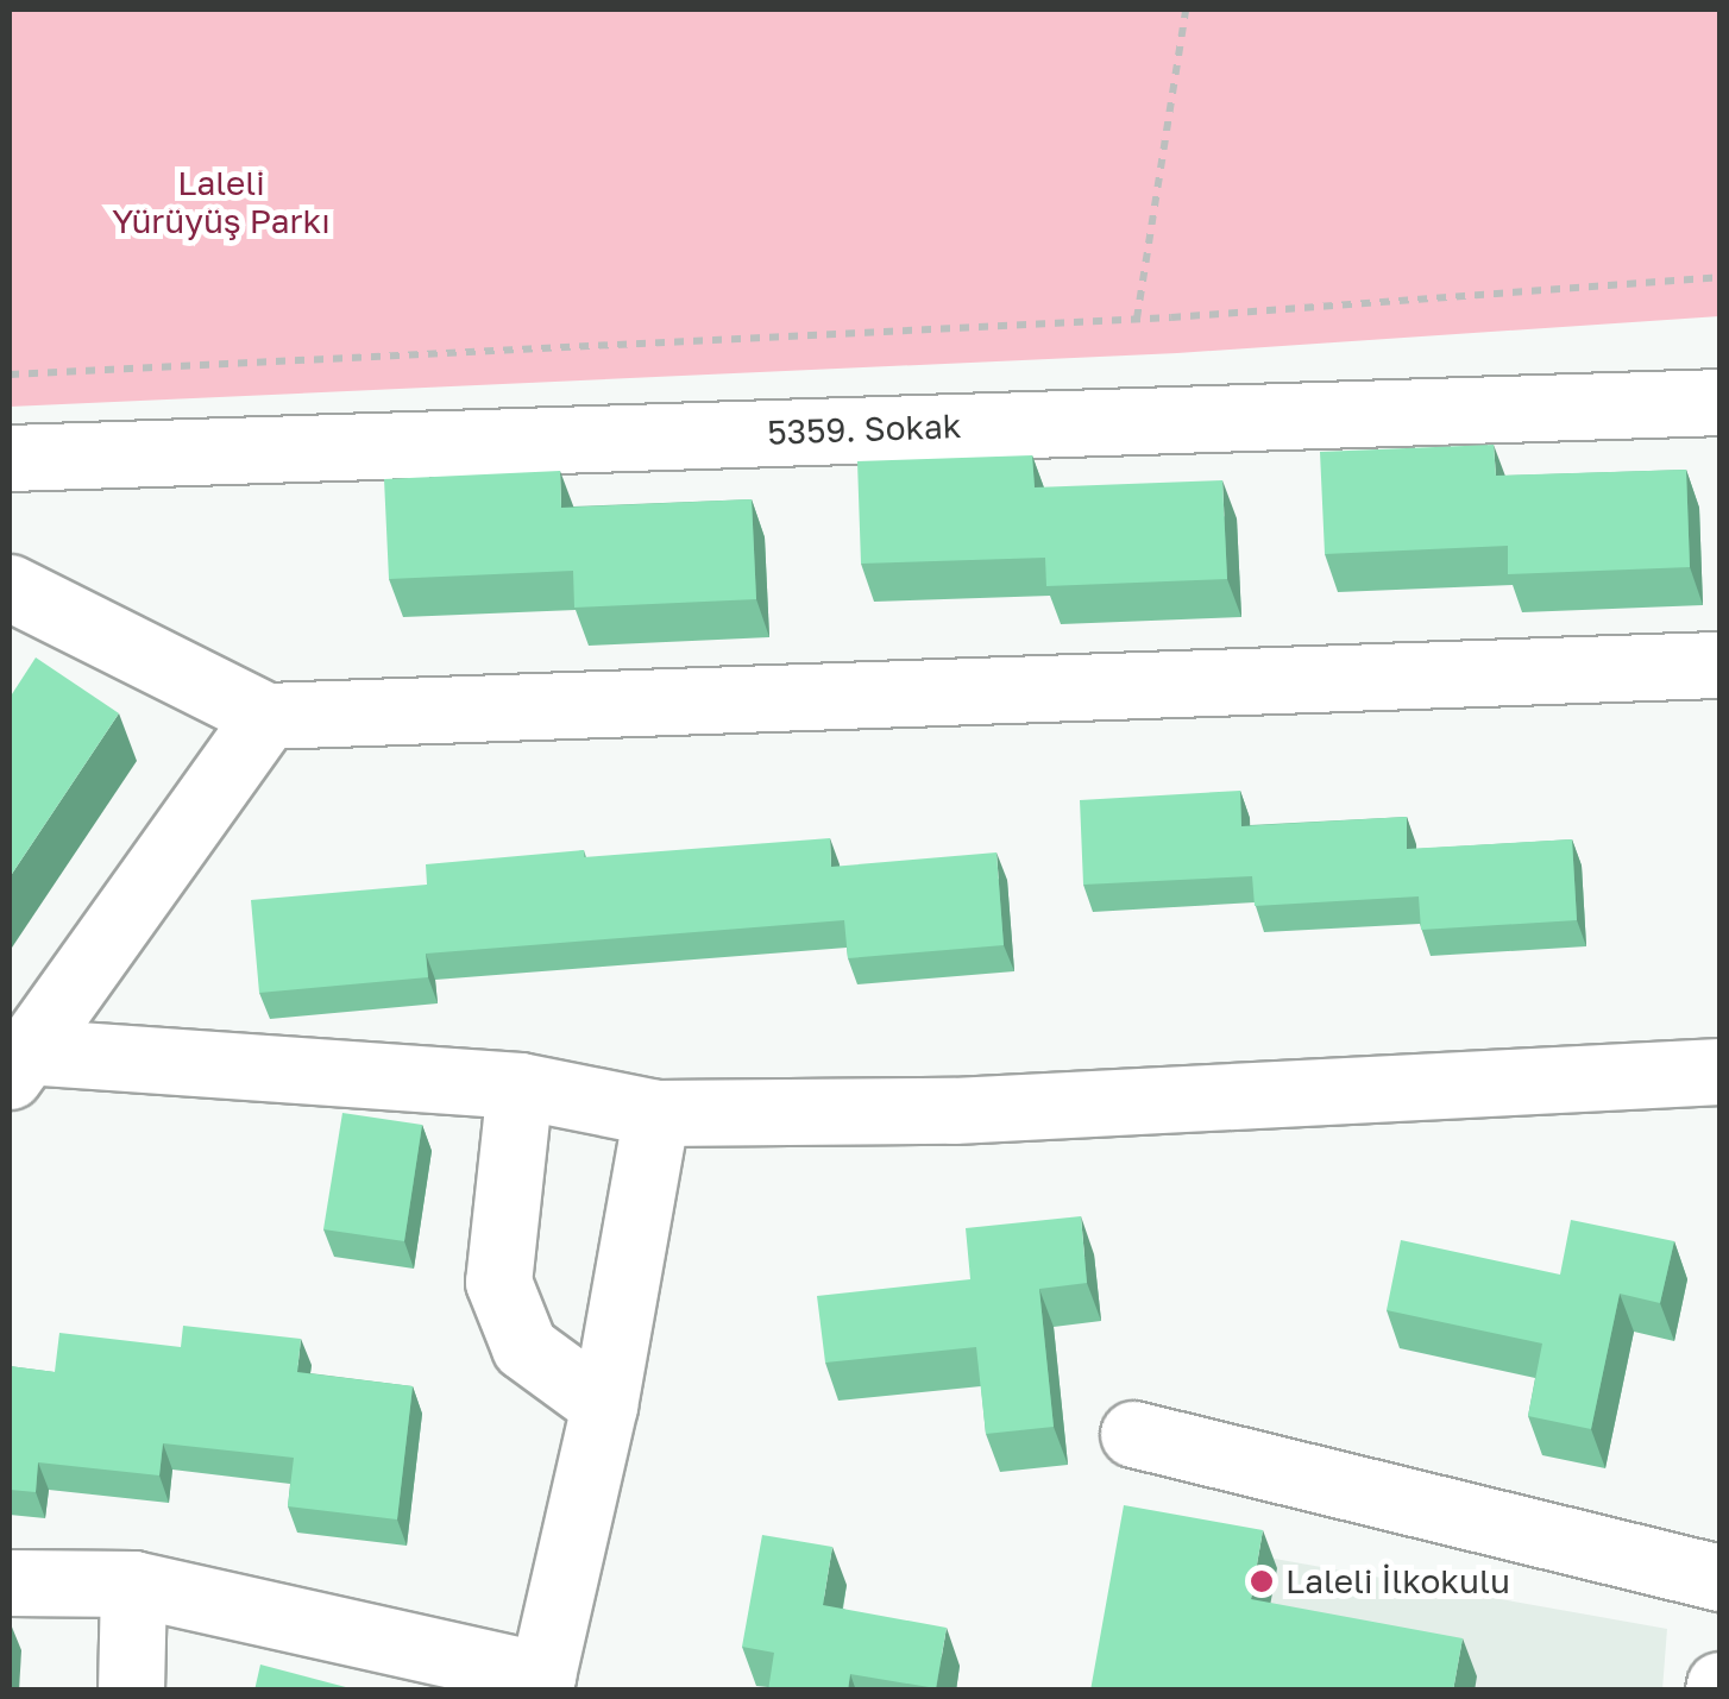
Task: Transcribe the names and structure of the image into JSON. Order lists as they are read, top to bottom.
{
  "streets": {
    "street": ["5359. Sokak"]
  },
  "parks": ["Laleli Yürüyüş Parkı"],
  "places": ["Laleli İlkokulu"]
}
